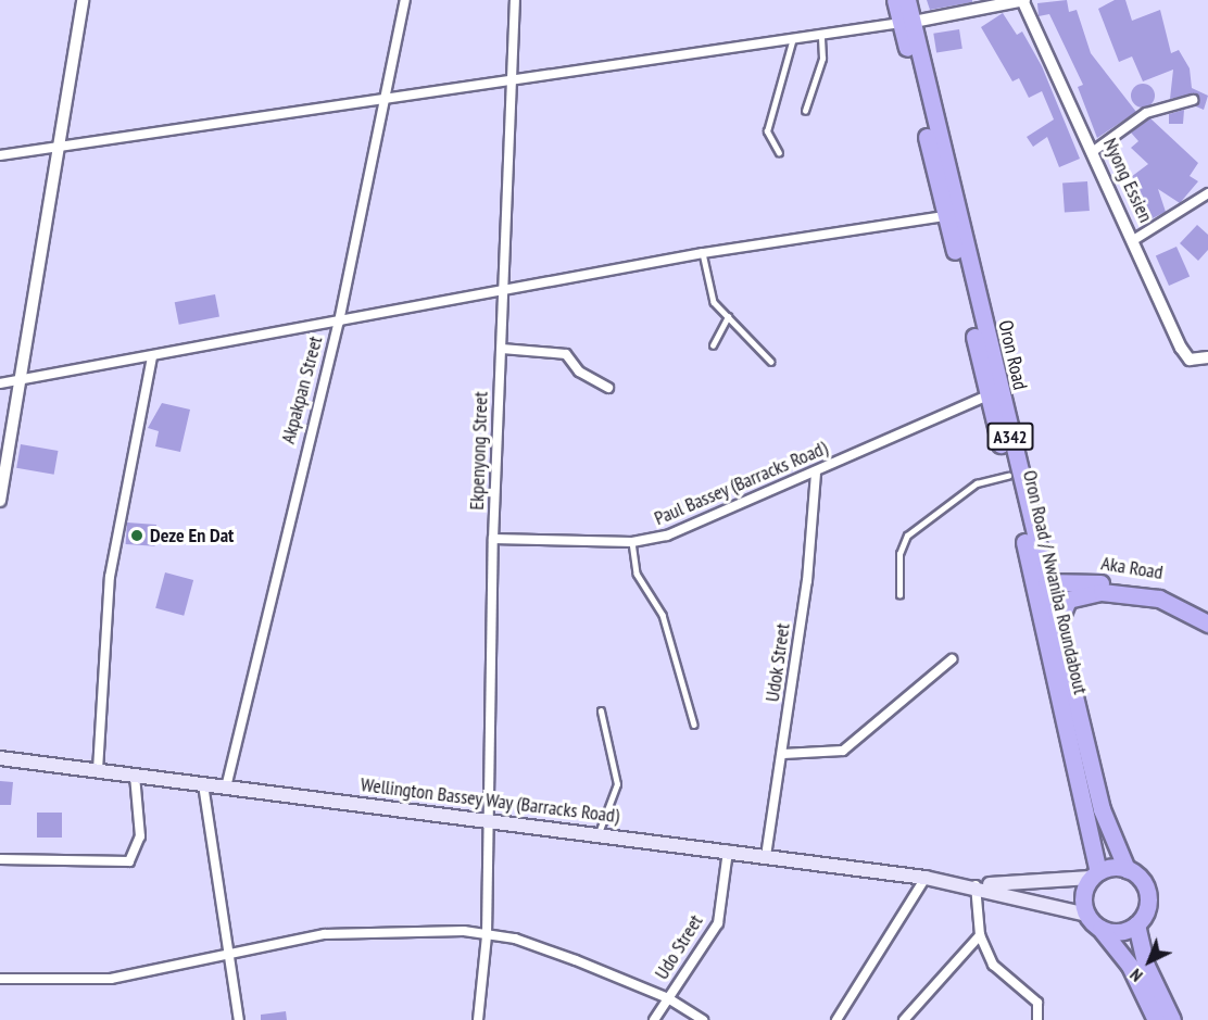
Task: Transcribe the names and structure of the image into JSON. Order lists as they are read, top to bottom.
{
  "streets": {
    "highway": [
      "Oron Road",
      "A342",
      "Aka Road",
      "Oron Road / Nwaniba Roundabout"
    ],
    "main road": ["Wellington Bassey Way (Barracks Road)"],
    "street": [
      "Nyong Essien",
      "Akpakpan Street",
      "Ekpenyong Street",
      "Paul Bassey (Barracks Road)",
      "Udok Street",
      "Udo Street"
    ]
  },
  "crossings": [
    ["Oron Road", "A342"],
    ["Oron Road", "Aka Road"],
    ["Oron Road", "Oron Road / Nwaniba Roundabout"],
    ["Akpakpan Street", "Wellington Bassey Way (Barracks Road)"],
    ["A342", "Oron Road / Nwaniba Roundabout"],
    ["Ekpenyong Street", "Paul Bassey (Barracks Road)"],
    ["Ekpenyong Street", "Wellington Bassey Way (Barracks Road)"],
    ["Paul Bassey (Barracks Road)", "Oron Road / Nwaniba Roundabout"],
    ["Paul Bassey (Barracks Road)", "Udok Street"],
    ["Udok Street", "Wellington Bassey Way (Barracks Road)"],
    ["Wellington Bassey Way (Barracks Road)", "Udo Street"]
  ],
  "places": ["Deze En Dat"],
  "north": "bottom left"
}
